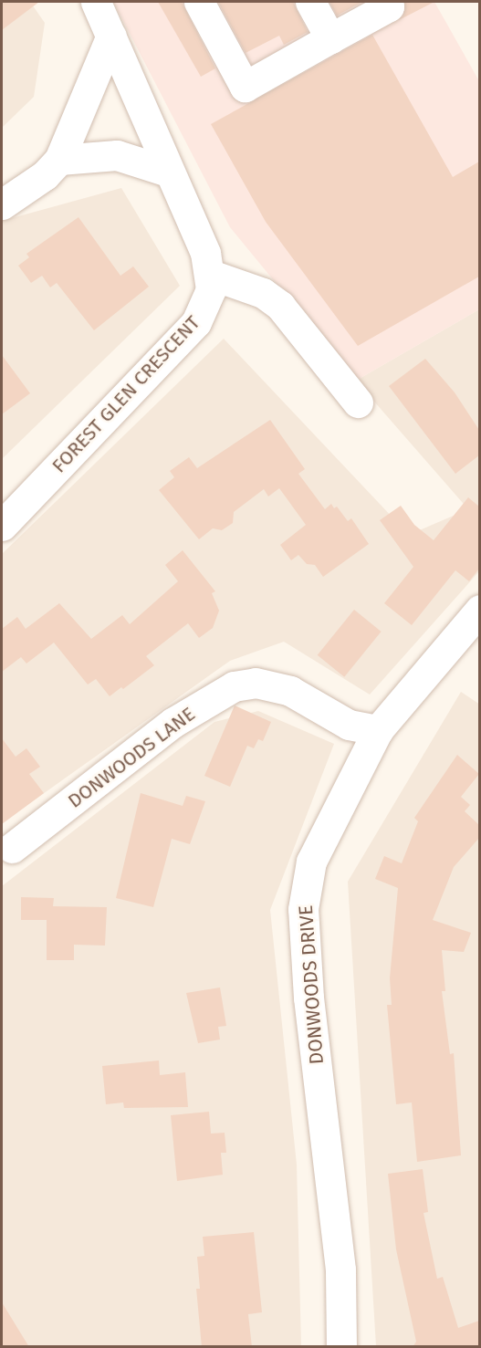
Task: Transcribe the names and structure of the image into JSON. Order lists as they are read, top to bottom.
{
  "streets": {
    "street": ["FOREST GLEN CRESCENT", "DONWOODS LANE", "DONWOODS DRIVE"]
  },
  "crossings": [
    ["DONWOODS LANE", "DONWOODS DRIVE"]
  ]
}
